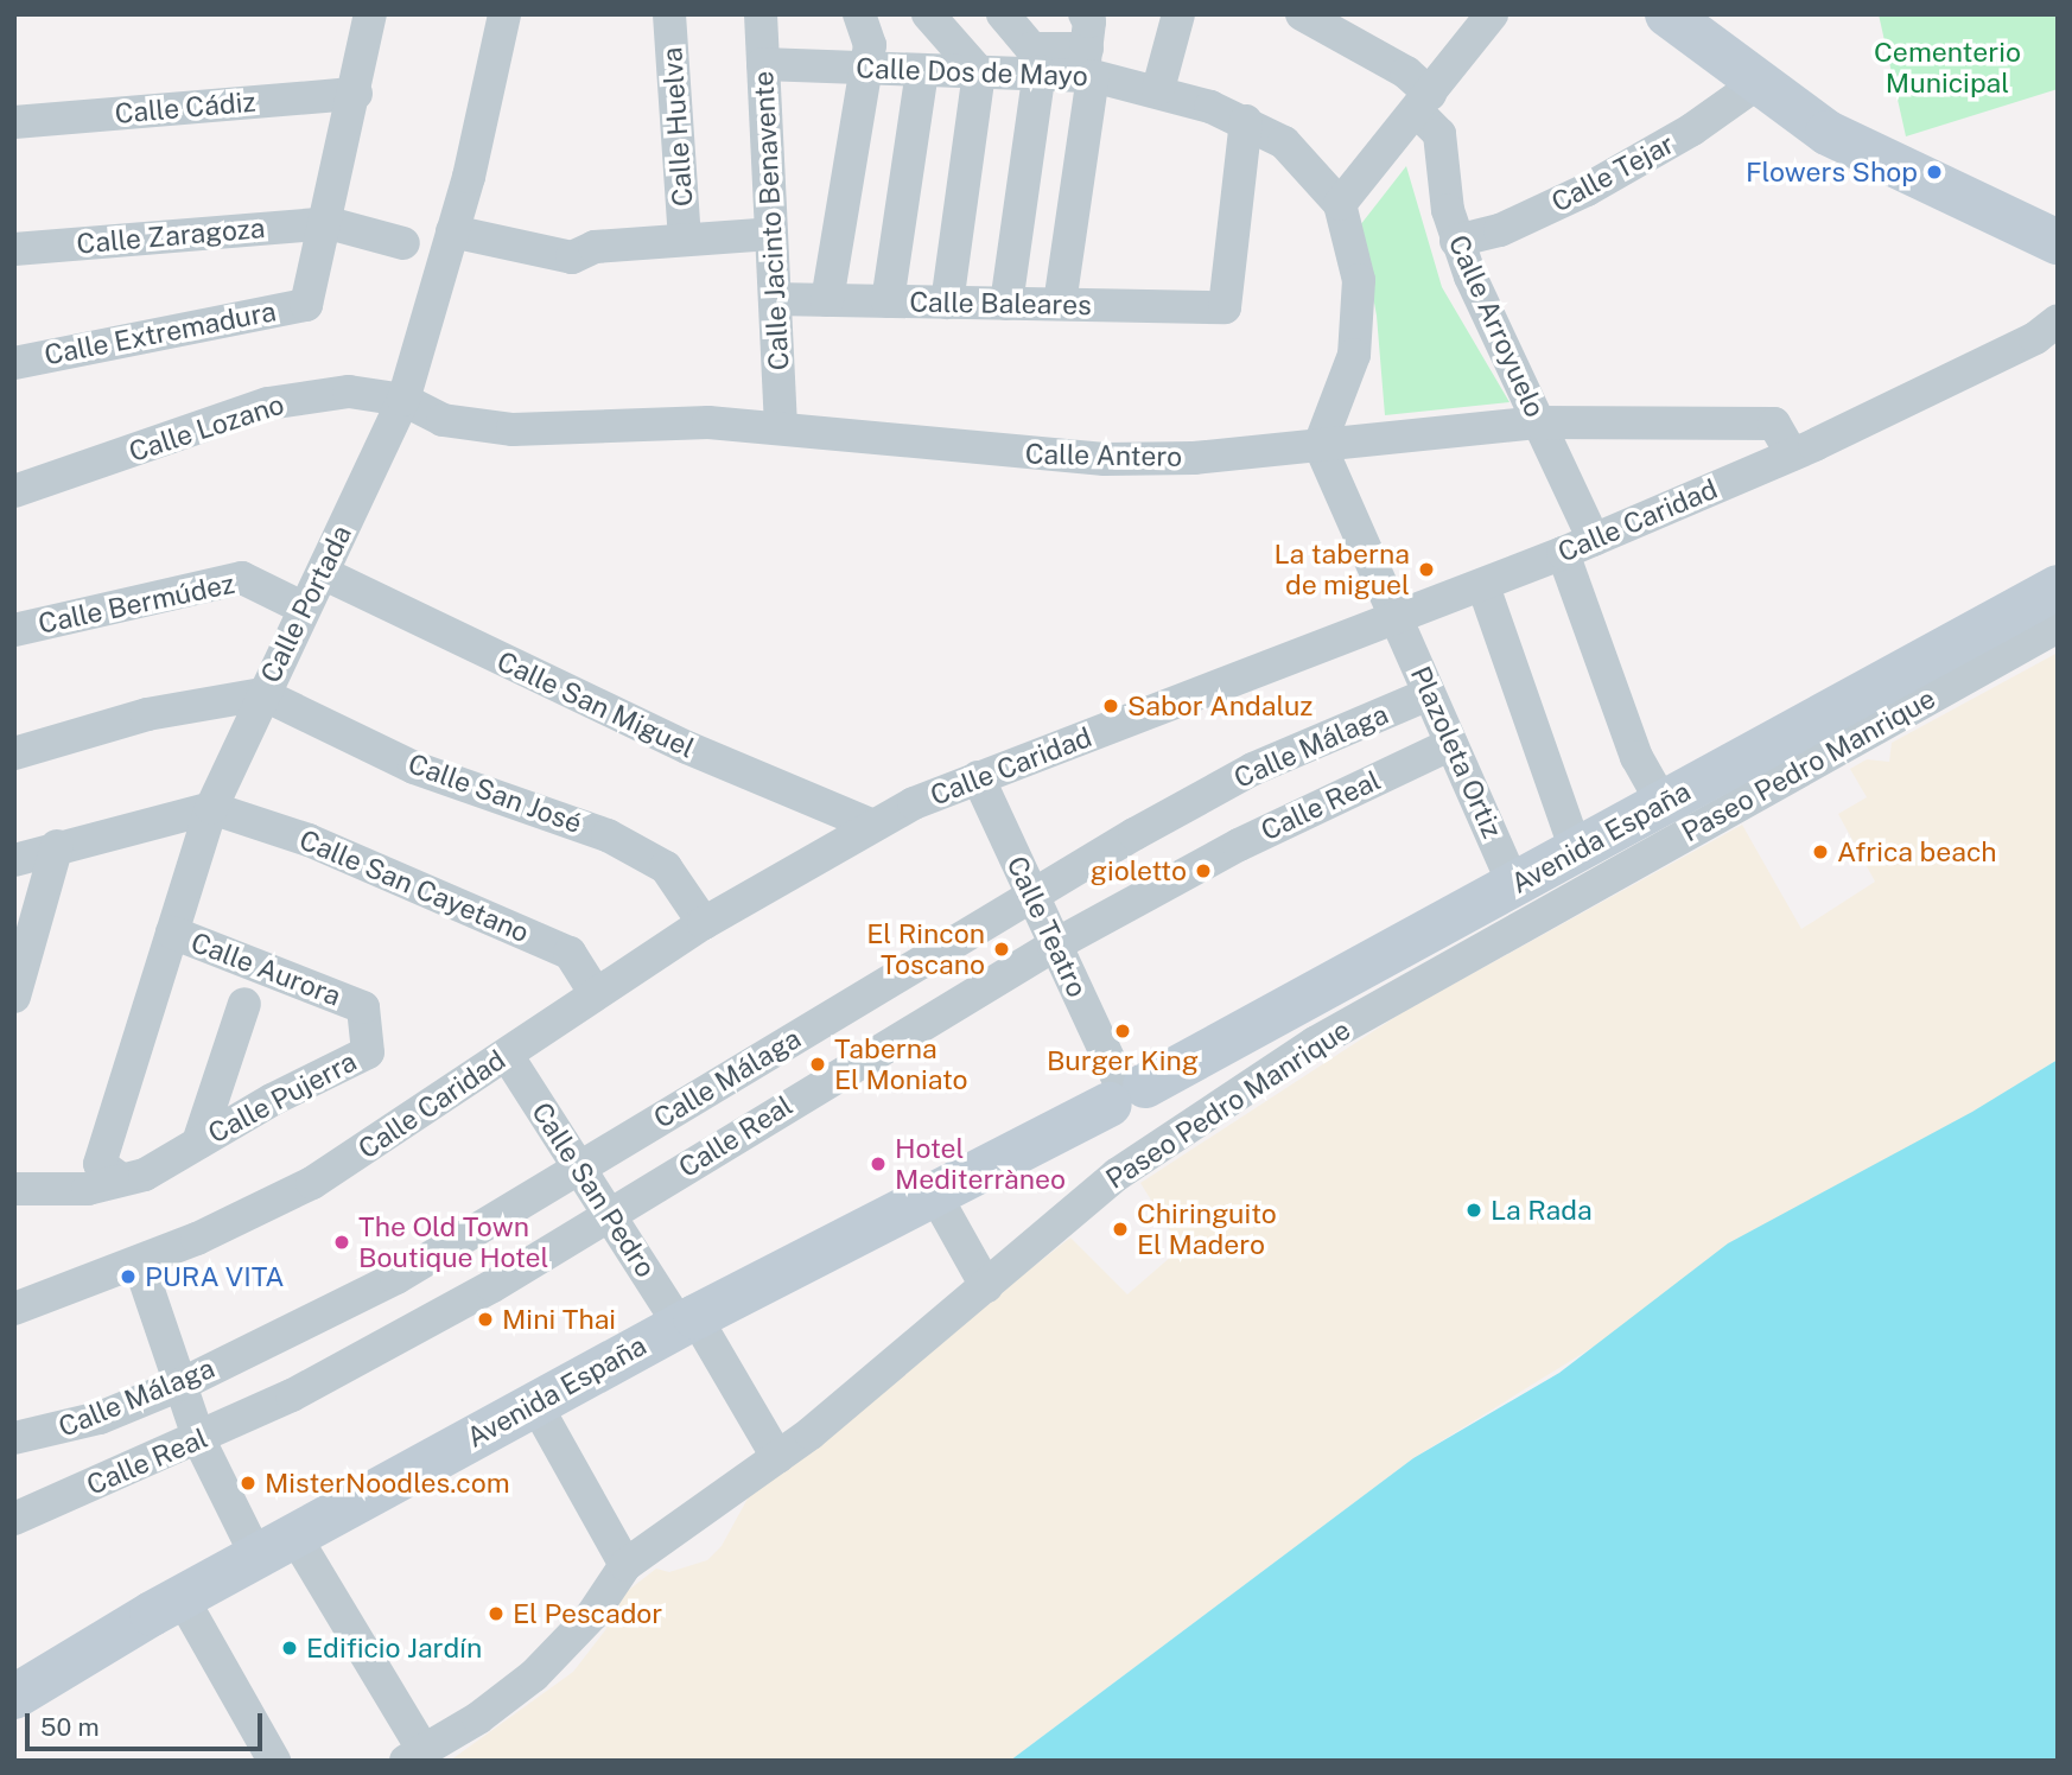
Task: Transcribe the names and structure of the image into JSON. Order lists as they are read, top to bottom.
{
  "streets": {
    "street": [
      "Calle Dos de Mayo",
      "Calle Cádiz",
      "Calle Huelva",
      "Calle Tejar",
      "Calle Jacinto Benavente",
      "Calle Zaragoza",
      "Calle Baleares",
      "Calle Arroyuelo",
      "Calle Extremadura",
      "Calle Lozano",
      "Calle Antero",
      "Calle Caridad",
      "Calle Bermúdez",
      "Calle Portada",
      "Calle San Miguel",
      "Calle Málaga",
      "Plazoleta Ortiz",
      "Paseo Pedro Manrique",
      "Calle San José",
      "Calle Real",
      "Avenida España",
      "Calle San Cayetano",
      "Calle Teatro",
      "Calle Aurora",
      "Calle Pujerra",
      "Calle San Pedro"
    ]
  },
  "crossings": [
    ["Calle Dos de Mayo", "Calle Jacinto Benavente"],
    ["Calle Dos de Mayo", "Calle Baleares"],
    ["Calle Dos de Mayo", "Calle Antero"],
    ["Calle Dos de Mayo", "Plazoleta Ortiz"],
    ["Calle Huelva", "Calle Zaragoza"],
    ["Calle Tejar", "Calle Arroyuelo"],
    ["Calle Jacinto Benavente", "Calle Zaragoza"],
    ["Calle Jacinto Benavente", "Calle Baleares"],
    ["Calle Jacinto Benavente", "Calle Antero"],
    ["Calle Zaragoza", "Calle Extremadura"],
    ["Calle Zaragoza", "Calle Portada"],
    ["Calle Arroyuelo", "Calle Antero"],
    ["Calle Arroyuelo", "Calle Caridad"],
    ["Calle Lozano", "Calle Antero"],
    ["Calle Lozano", "Calle Portada"],
    ["Calle Antero", "Calle Caridad"],
    ["Calle Antero", "Calle Portada"],
    ["Calle Antero", "Plazoleta Ortiz"],
    ["Calle Caridad", "Calle San Miguel"],
    ["Calle Caridad", "Plazoleta Ortiz"],
    ["Calle Caridad", "Calle San José"],
    ["Calle Caridad", "Calle San Cayetano"],
    ["Calle Caridad", "Calle Teatro"],
    ["Calle Caridad", "Calle San Pedro"],
    ["Calle Bermúdez", "Calle Portada"],
    ["Calle Portada", "Calle San Miguel"],
    ["Calle Portada", "Calle San José"],
    ["Calle Portada", "Calle San Cayetano"],
    ["Calle Portada", "Calle Aurora"],
    ["Calle Portada", "Calle Pujerra"],
    ["Calle Málaga", "Plazoleta Ortiz"],
    ["Calle Málaga", "Calle Teatro"],
    ["Calle Málaga", "Calle San Pedro"],
    ["Plazoleta Ortiz", "Calle Real"],
    ["Plazoleta Ortiz", "Avenida España"],
    ["Paseo Pedro Manrique", "Calle San Pedro"],
    ["Calle Real", "Calle Teatro"],
    ["Calle Real", "Calle San Pedro"],
    ["Avenida España", "Calle Teatro"],
    ["Avenida España", "Calle San Pedro"],
    ["Calle Aurora", "Calle Pujerra"]
  ],
  "parks": ["Cementerio Municipal"],
  "places": [
    "Flowers Shop",
    "La taberna de miguel",
    "Sabor Andaluz",
    "Africa beach",
    "gioletto",
    "El Rincon Toscano",
    "Burger King",
    "Taberna El Moniato",
    "Hotel Mediterràneo",
    "La Rada",
    "Chiringuito El Madero",
    "The Old Town Boutique Hotel",
    "PURA VITA",
    "Mini Thai",
    "MisterNoodles.com",
    "El Pescador",
    "Edificio Jardín"
  ],
  "scale_bar": "50 m"
}
